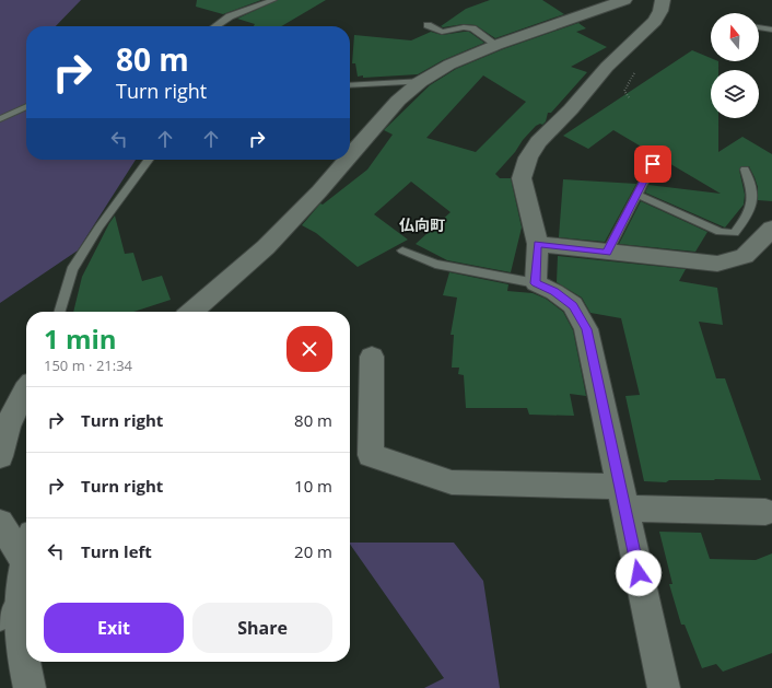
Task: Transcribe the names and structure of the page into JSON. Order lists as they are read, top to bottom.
{
  "districts": ["仏向町"],
  "north": "top",
  "page": {
    "turn": ["80 m", "Turn right"],
    "heading": ["1 min", "150 m · 21:34"],
    "list": [
      {
        "name": "Turn right",
        "value": "80 m"
      },
      {
        "name": "Turn right",
        "value": "10 m"
      },
      {
        "name": "Turn left",
        "value": "20 m"
      }
    ],
    "buttons": ["Exit", "Share"]
  }
}
